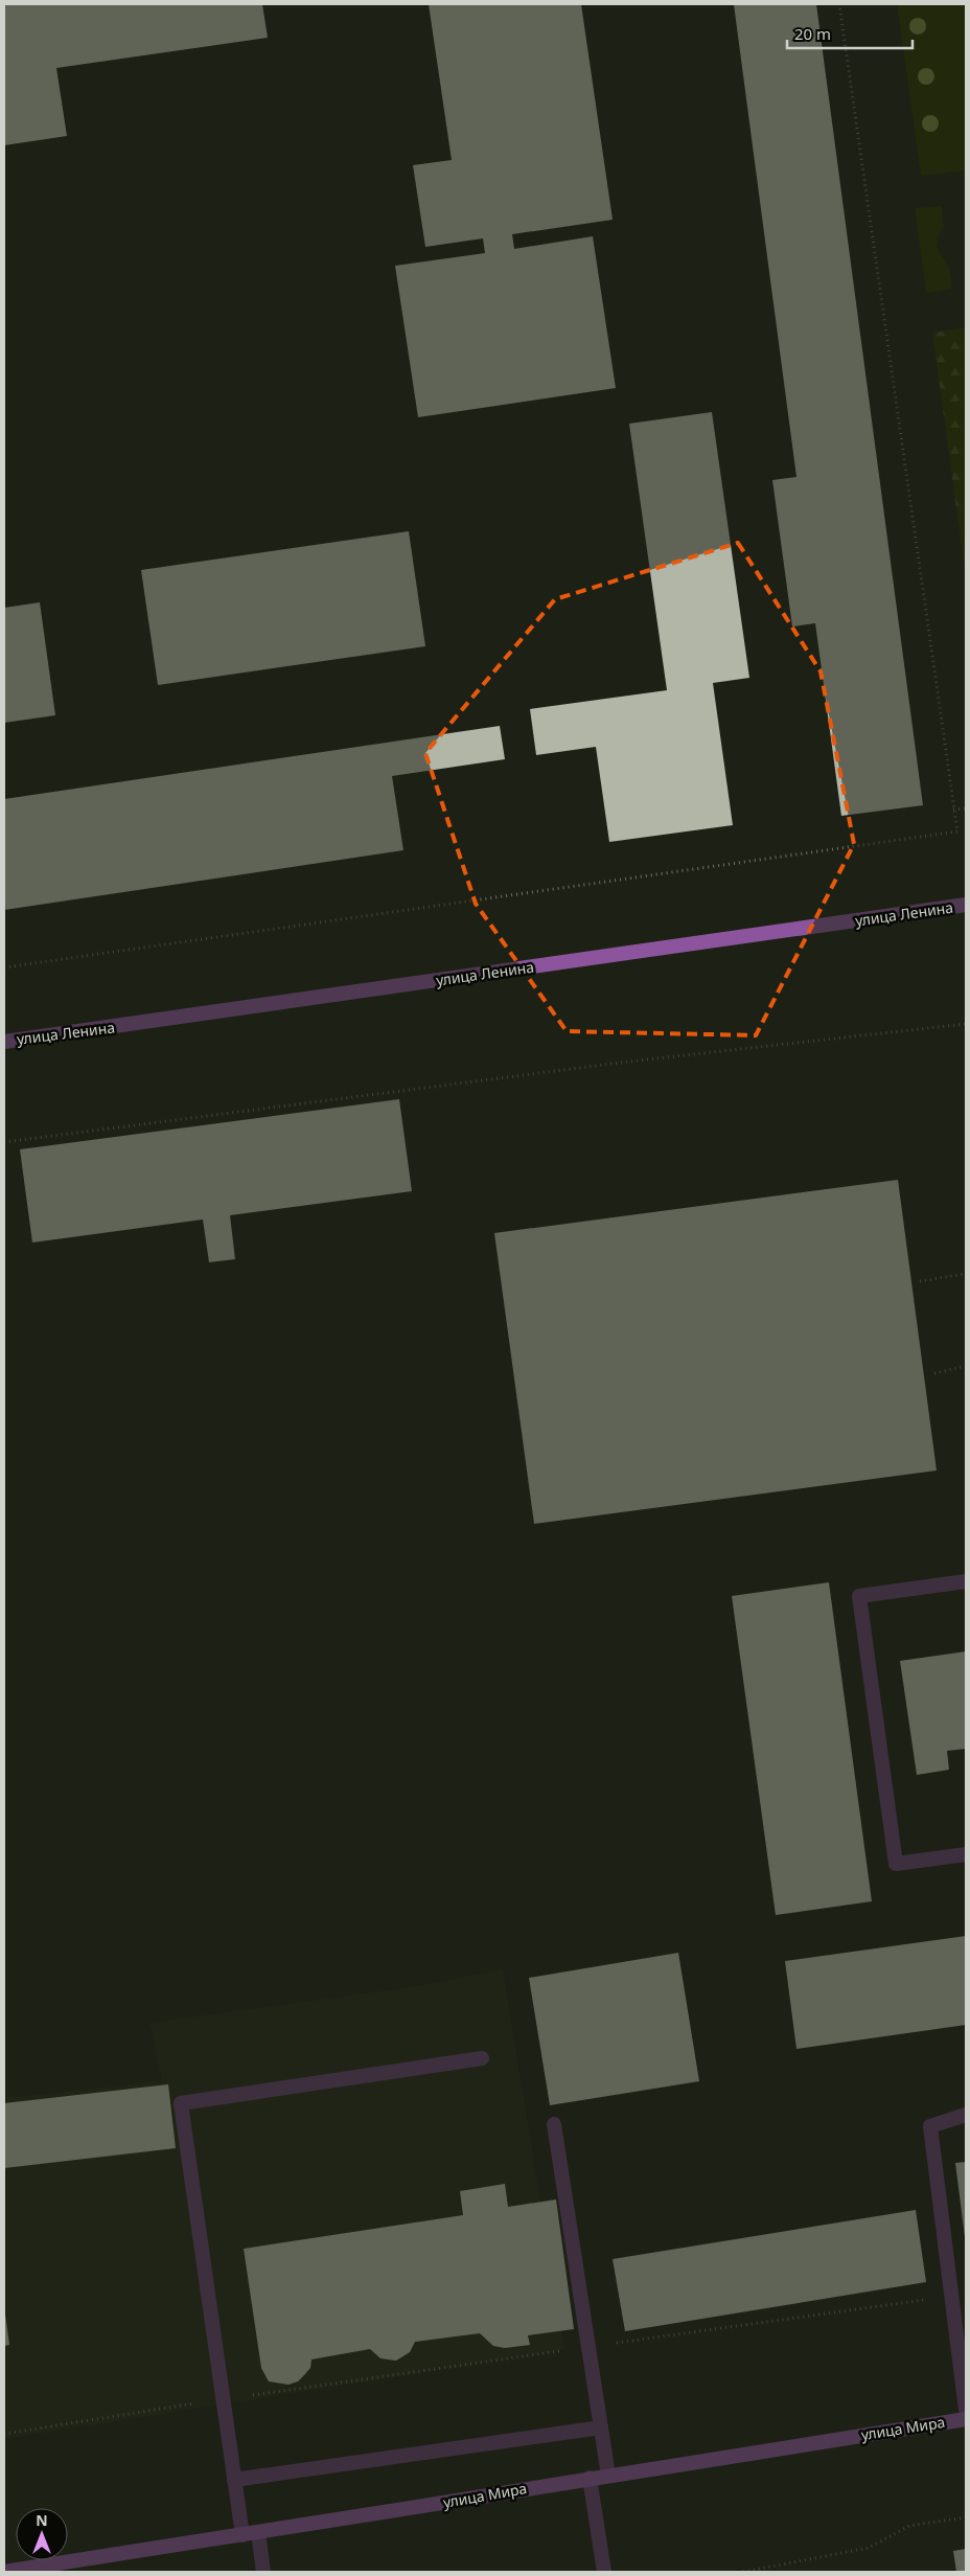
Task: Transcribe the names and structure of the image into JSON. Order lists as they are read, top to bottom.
{
  "streets": {
    "main road": ["улица Ленина", "улица Мира"]
  },
  "scale_bar": "20 m",
  "north": "top"
}
